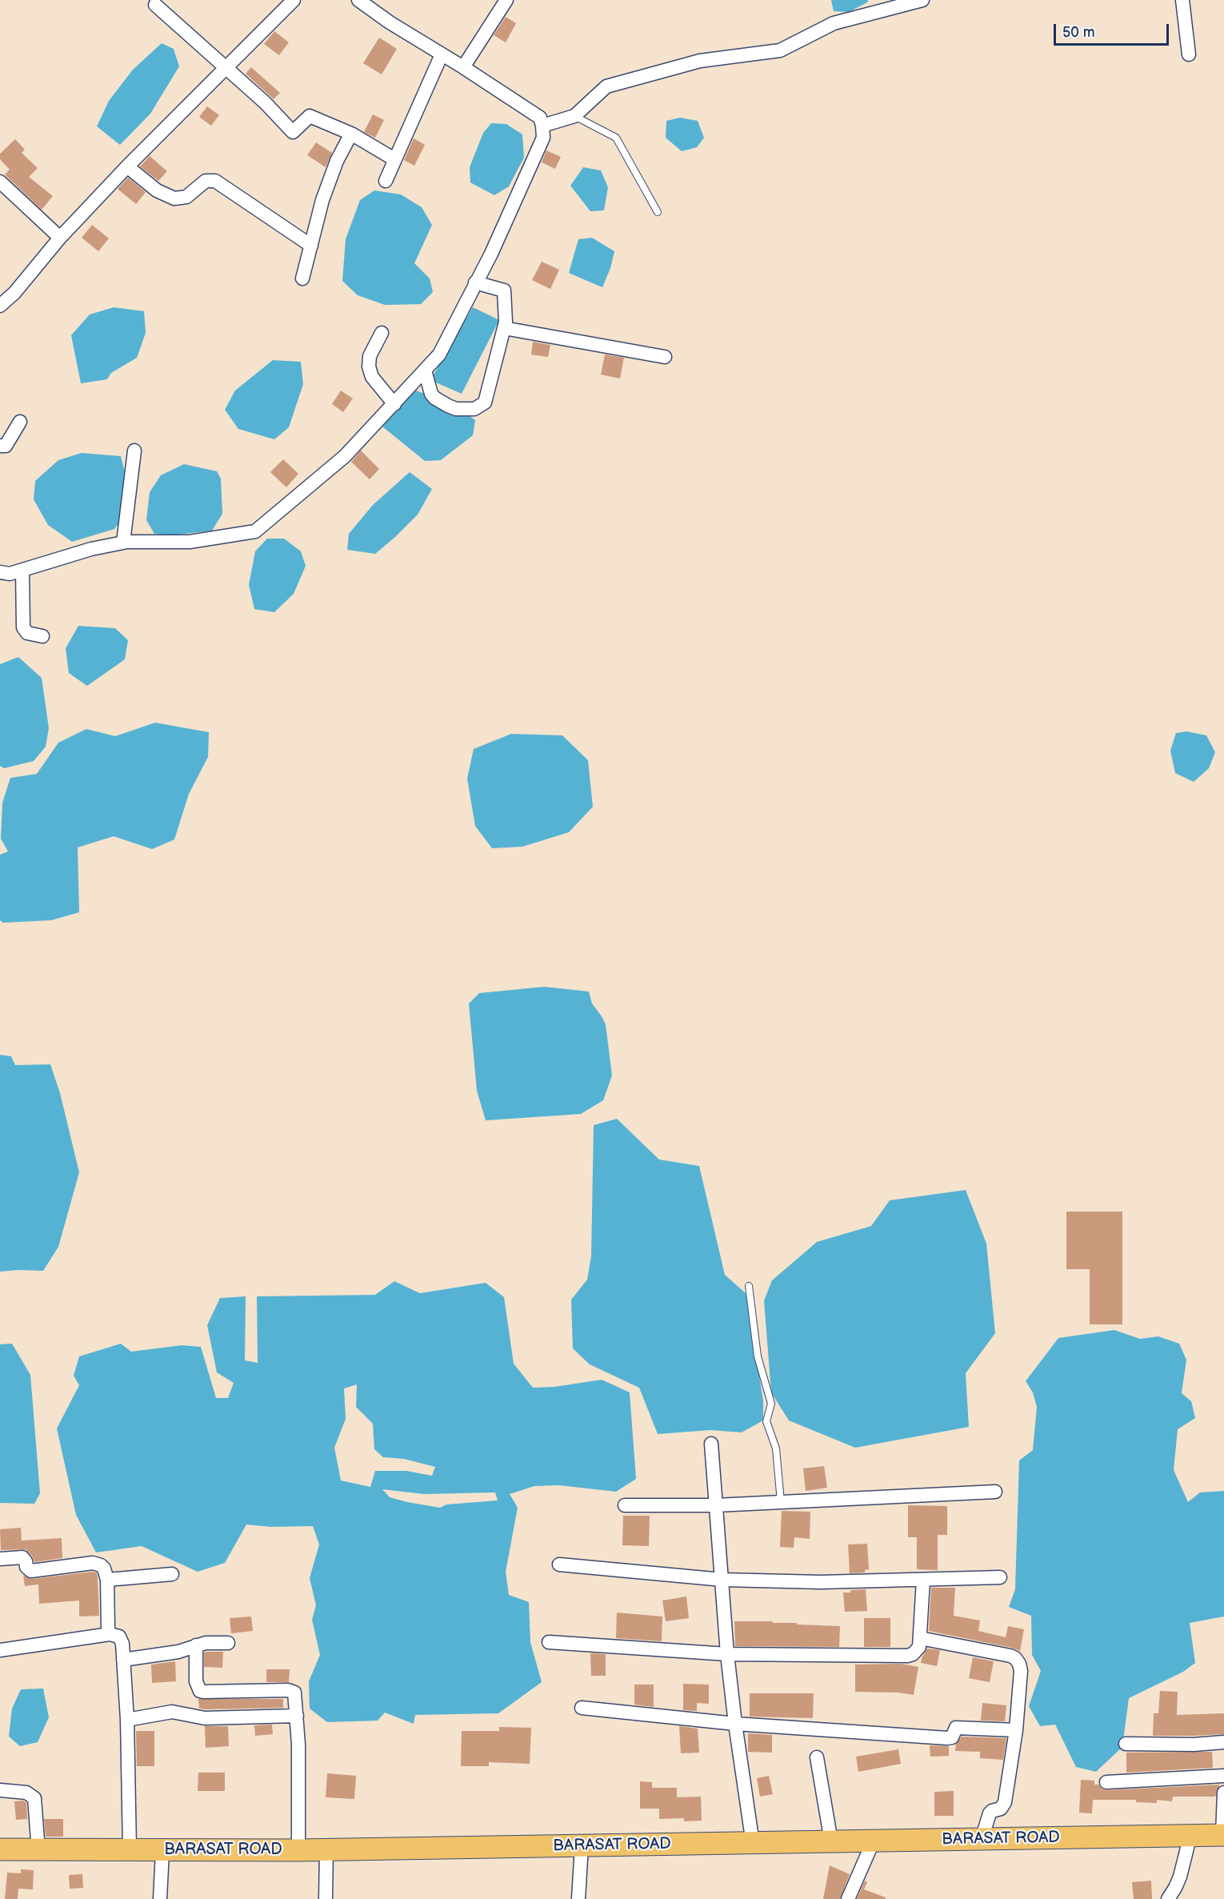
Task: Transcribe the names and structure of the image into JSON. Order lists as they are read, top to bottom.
{
  "streets": {
    "main road": ["BARASAT ROAD"]
  },
  "scale_bar": "50 m"
}
